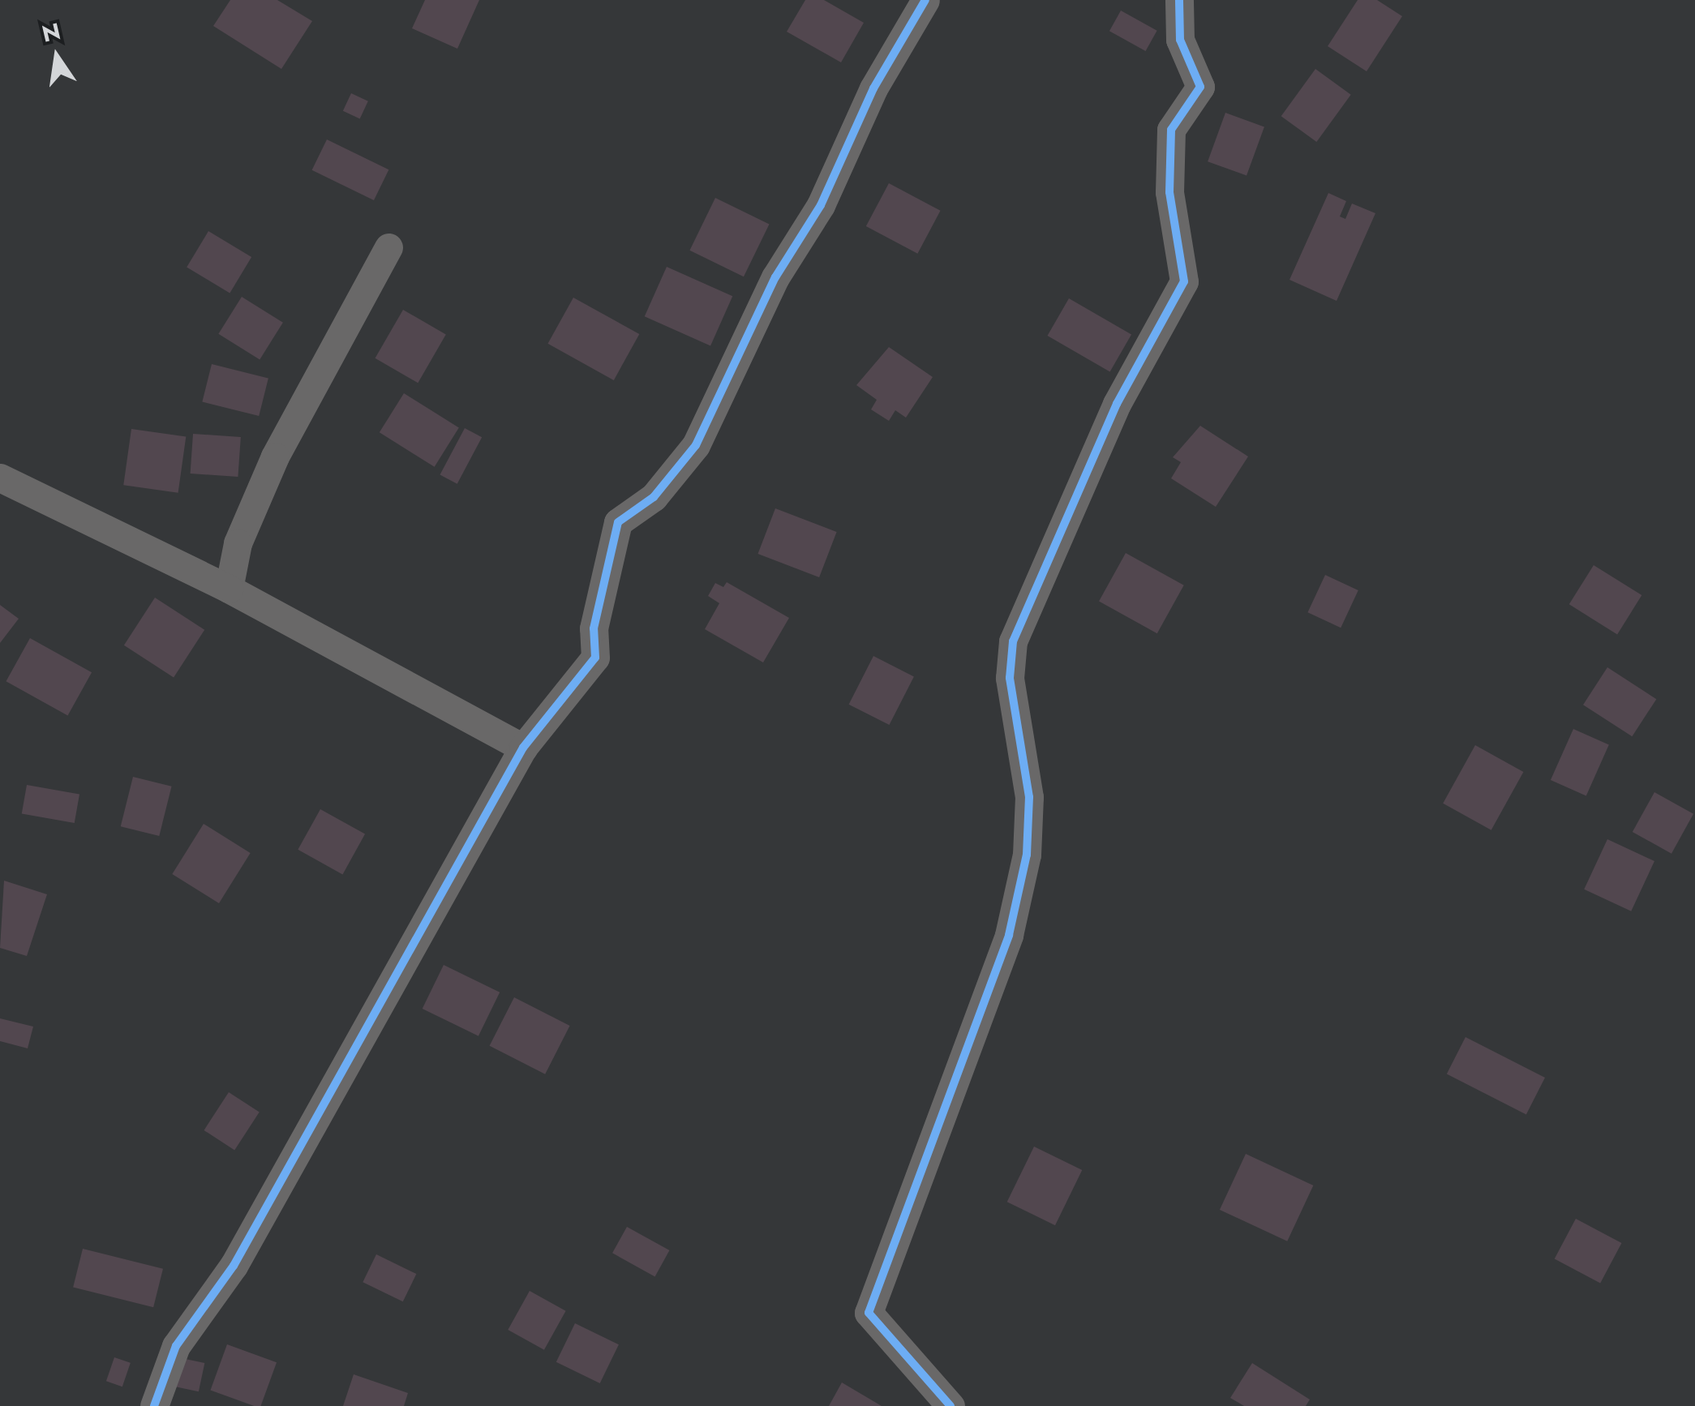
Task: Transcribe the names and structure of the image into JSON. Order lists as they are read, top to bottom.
{
  "north": "top"
}
